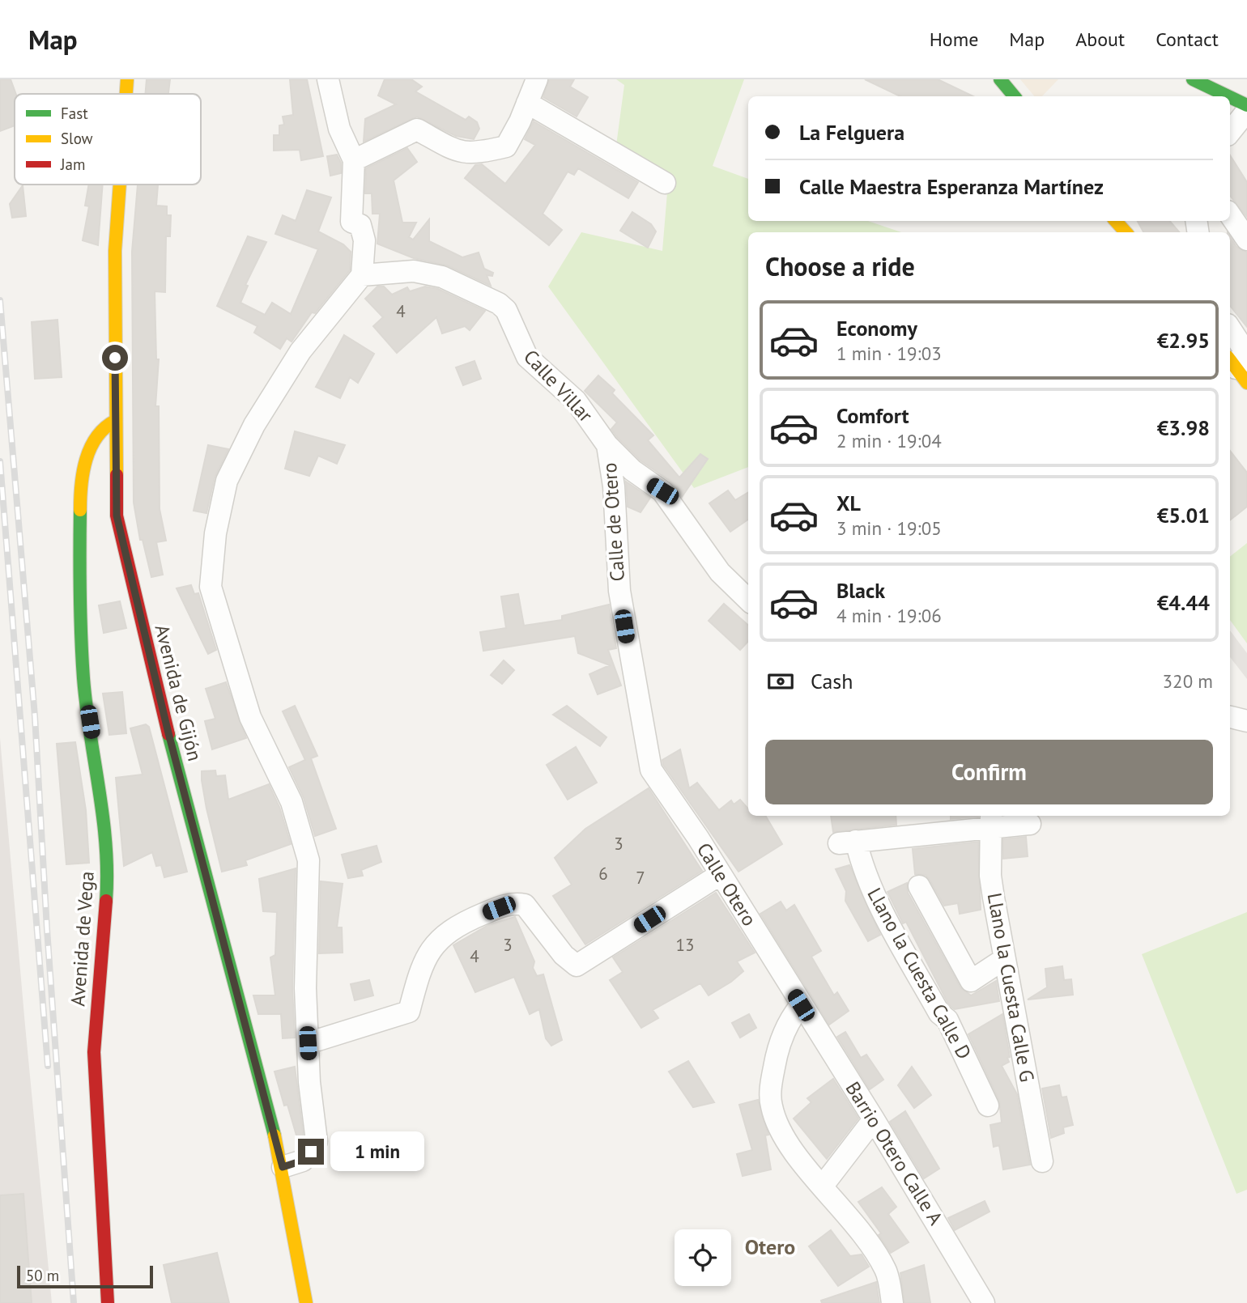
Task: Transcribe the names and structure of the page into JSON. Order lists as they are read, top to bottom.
{
  "streets": {
    "street": [
      "Calle Villar",
      "Calle de Otero",
      "Avenida de Gijón",
      "Calle Otero",
      "Avenida de Vega",
      "Llano la Cuesta Calle D",
      "Llano la Cuesta Calle G",
      "Barrio Otero Calle A"
    ]
  },
  "crossings": [
    ["Calle Villar", "Calle de Otero"],
    ["Calle de Otero", "Calle Otero"],
    ["Avenida de Gijón", "Avenida de Vega"],
    ["Calle Otero", "Barrio Otero Calle A"]
  ],
  "districts": ["Otero"],
  "house_numbers": [
    "4",
    "3",
    "6",
    "7",
    "3",
    "13",
    "4"
  ],
  "legend": ["Fast", "Slow", "Jam"],
  "scale_bar": "50 m",
  "page": {
    "header": "Map",
    "nav": [
      "Home",
      "Map",
      "About",
      "Contact"
    ],
    "banner": ["La Felguera", "Calle Maestra Esperanza Martínez"],
    "heading": "Choose a ride",
    "list": [
      {
        "name": "Economy",
        "note": "1 min · 19:03",
        "value": "€2.95"
      },
      {
        "name": "Comfort",
        "note": "2 min · 19:04",
        "value": "€3.98"
      },
      {
        "name": "XL",
        "note": "3 min · 19:05",
        "value": "€5.01"
      },
      {
        "name": "Black",
        "note": "4 min · 19:06",
        "value": "€4.44"
      }
    ],
    "pay": ["Cash", "320 m"],
    "buttons": "Confirm",
    "bubble": "1 min",
    "scale": "50 m"
  }
}
